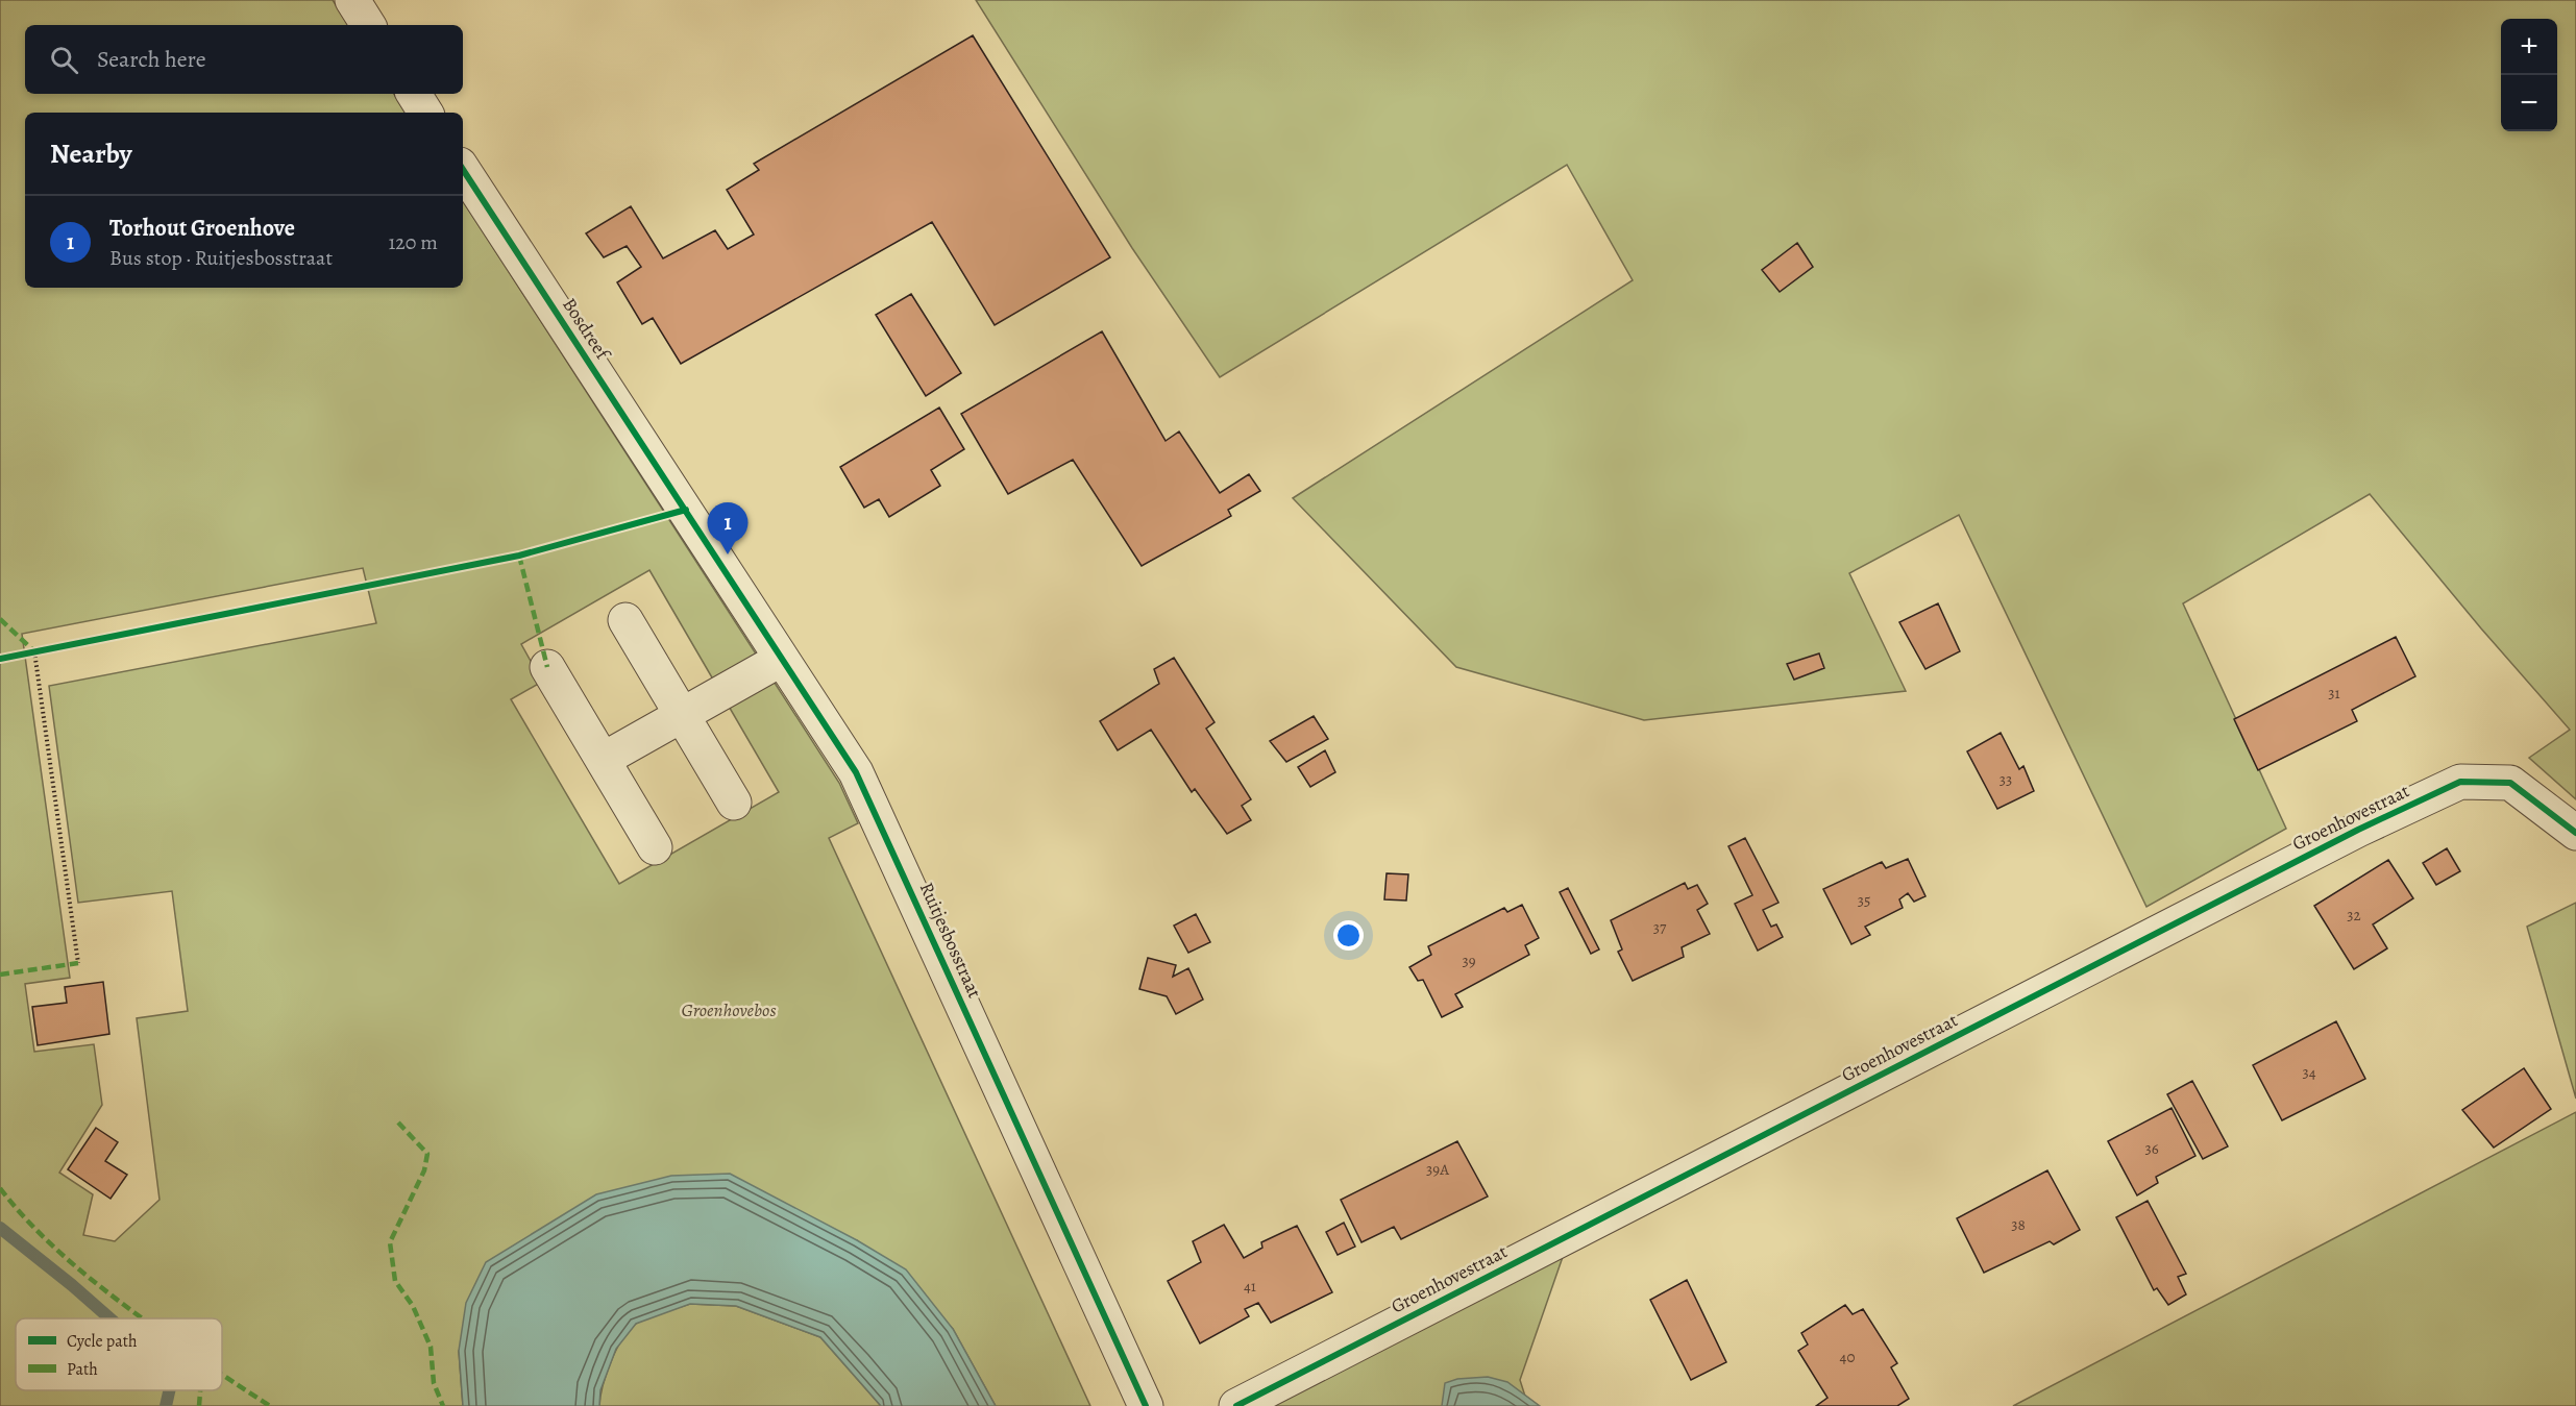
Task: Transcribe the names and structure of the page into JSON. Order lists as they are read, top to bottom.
{
  "streets": {
    "street": ["Bosdreef", "Groenhovestraat", "Ruitjesbosstraat"]
  },
  "crossings": [
    ["Bosdreef", "Ruitjesbosstraat"]
  ],
  "parks": ["Groenhovebos"],
  "house_numbers": [
    "31",
    "33",
    "35",
    "32",
    "37",
    "39",
    "34",
    "36",
    "39A",
    "38",
    "41",
    "40"
  ],
  "legend": ["Cycle path", "Path"],
  "page": {
    "map_buttons": ["+", "−"],
    "search": "Search here",
    "heading": "Nearby",
    "list": [
      {
        "mark": "1",
        "name": "Torhout Groenhove",
        "note": "Bus stop · Ruitjesbosstraat",
        "value": "120 m"
      }
    ],
    "pins": "1"
  }
}
